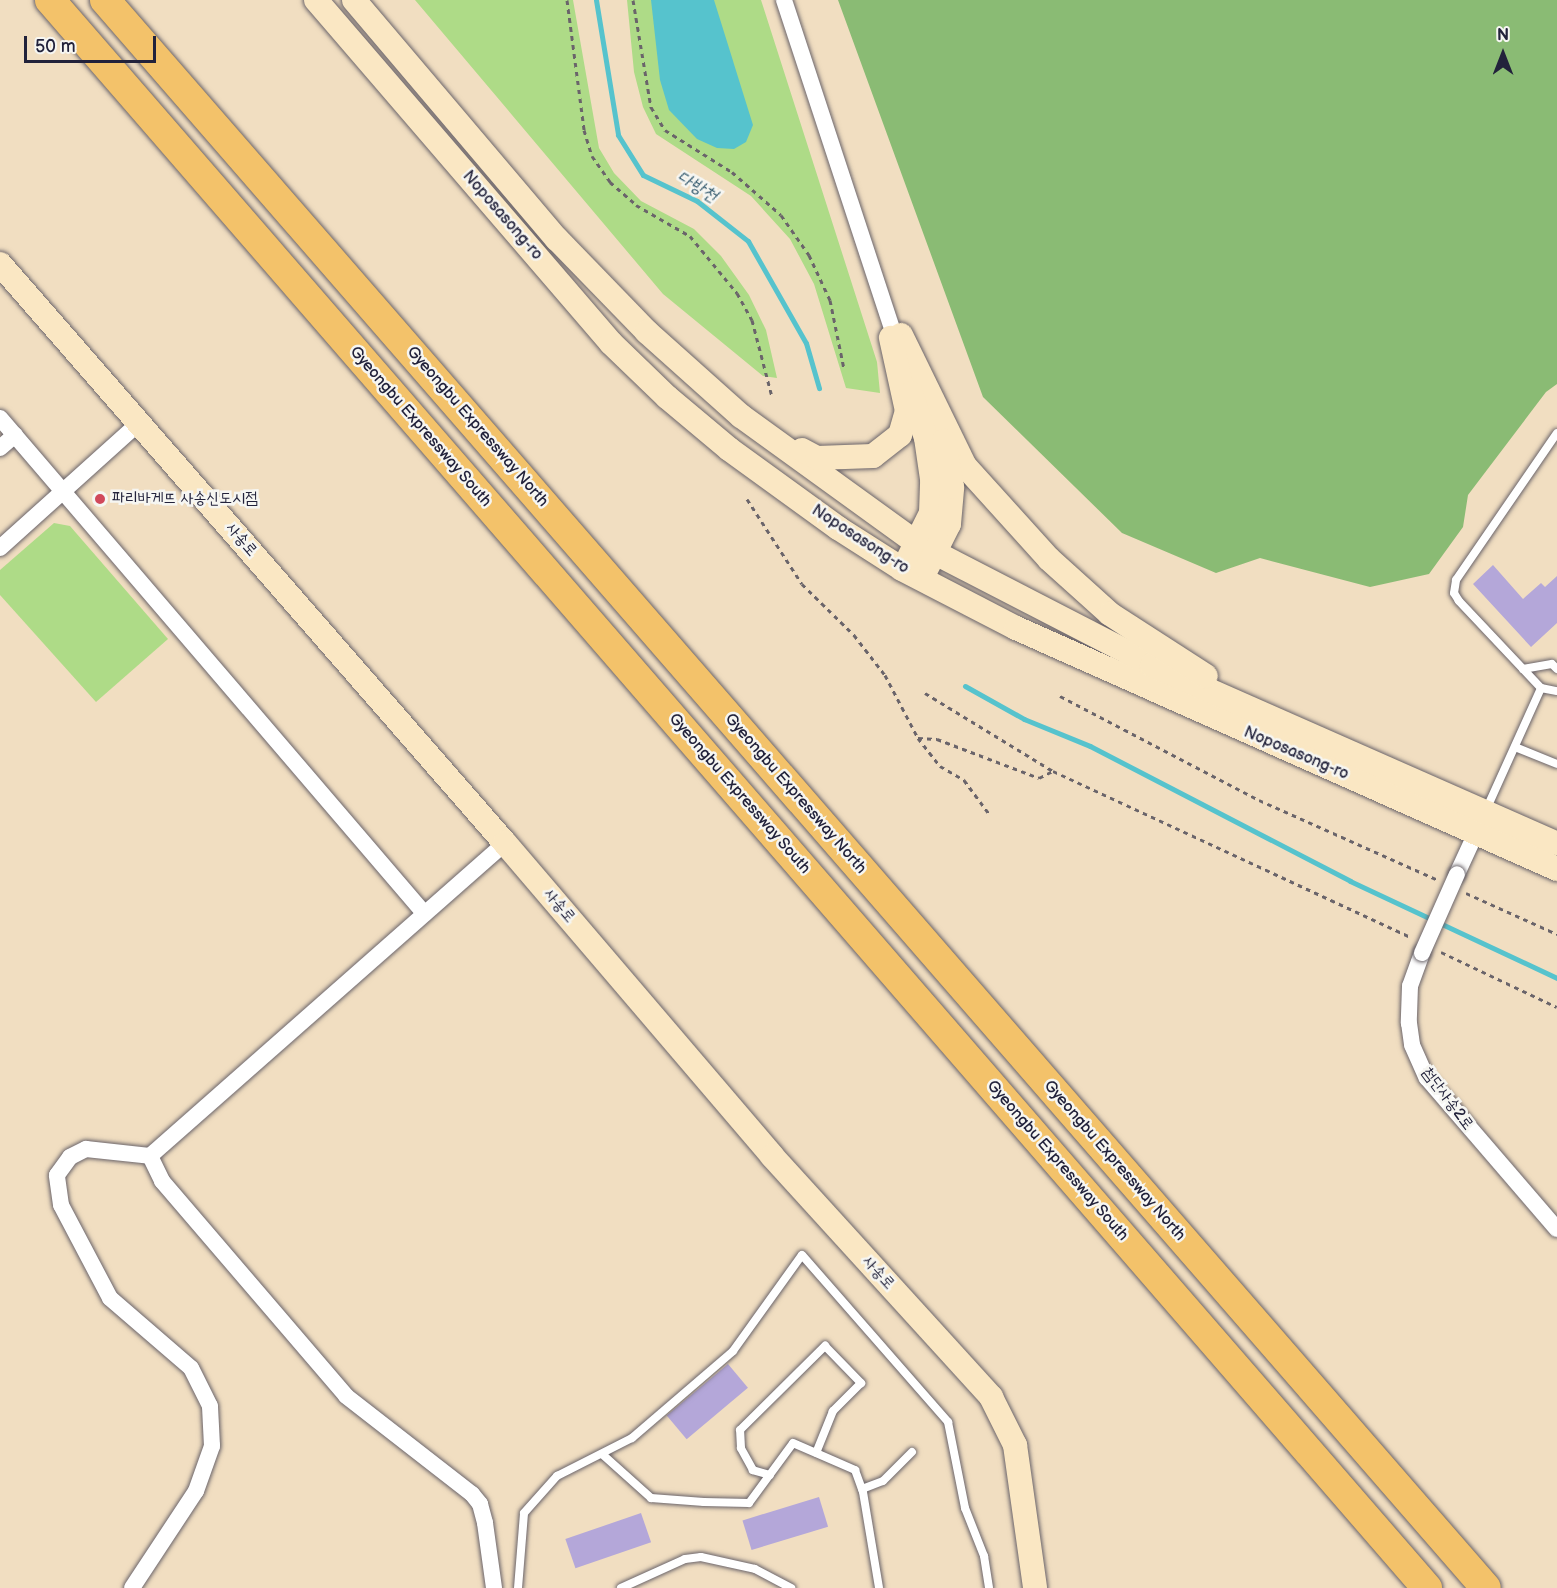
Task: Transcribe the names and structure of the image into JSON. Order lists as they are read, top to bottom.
{
  "streets": {
    "highway": ["Gyeongbu Expressway South", "Gyeongbu Expressway North"],
    "main road": ["Noposasong-ro", "사송로"],
    "street": ["첨단사송2로"]
  },
  "crossings": [
    ["Noposasong-ro", "첨단사송2로"]
  ],
  "water": ["다방천"],
  "places": ["파리바게뜨 사송신도시점"],
  "scale_bar": "50 m",
  "north": "top"
}
